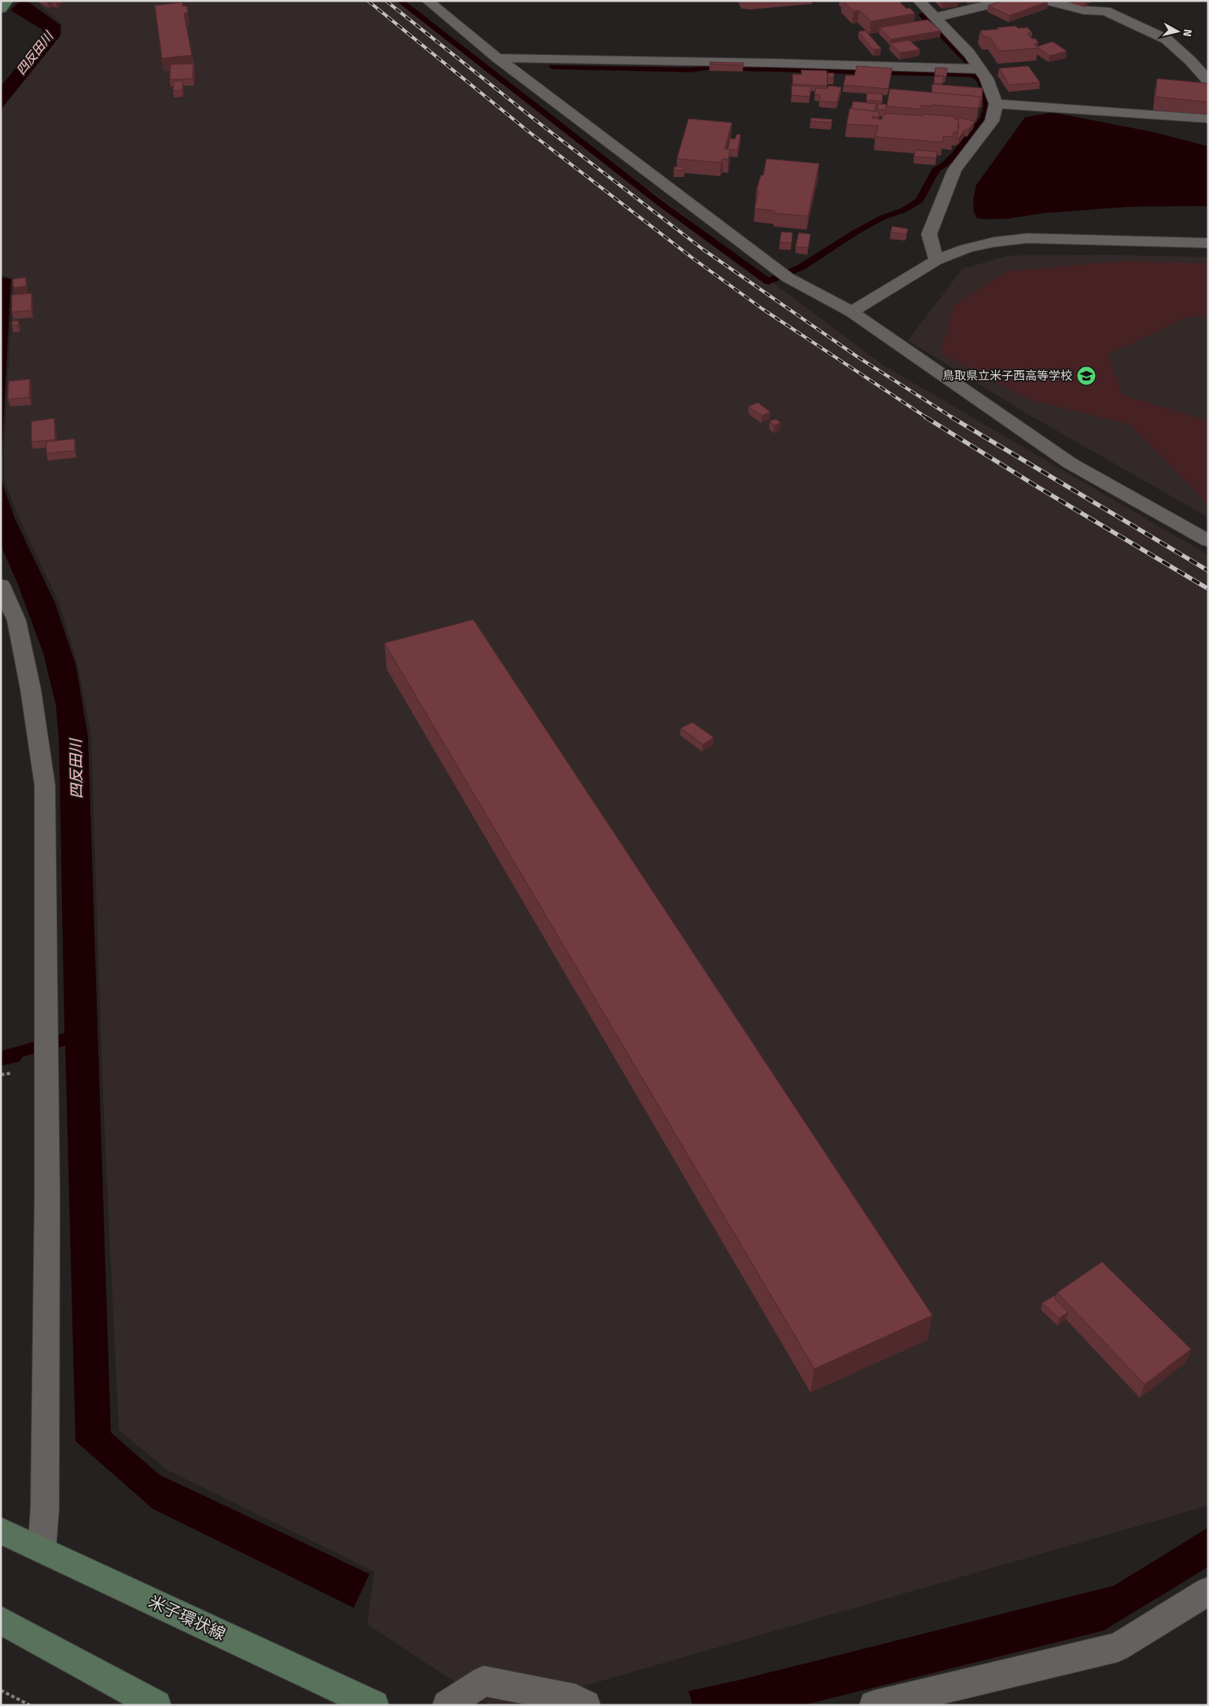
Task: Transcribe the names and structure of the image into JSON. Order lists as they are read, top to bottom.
{
  "streets": {
    "main road": ["米子環状線"]
  },
  "water": ["四反田川"],
  "places": {
    "school or university": ["鳥取県立米子西高等学校"]
  },
  "north": "right"
}
